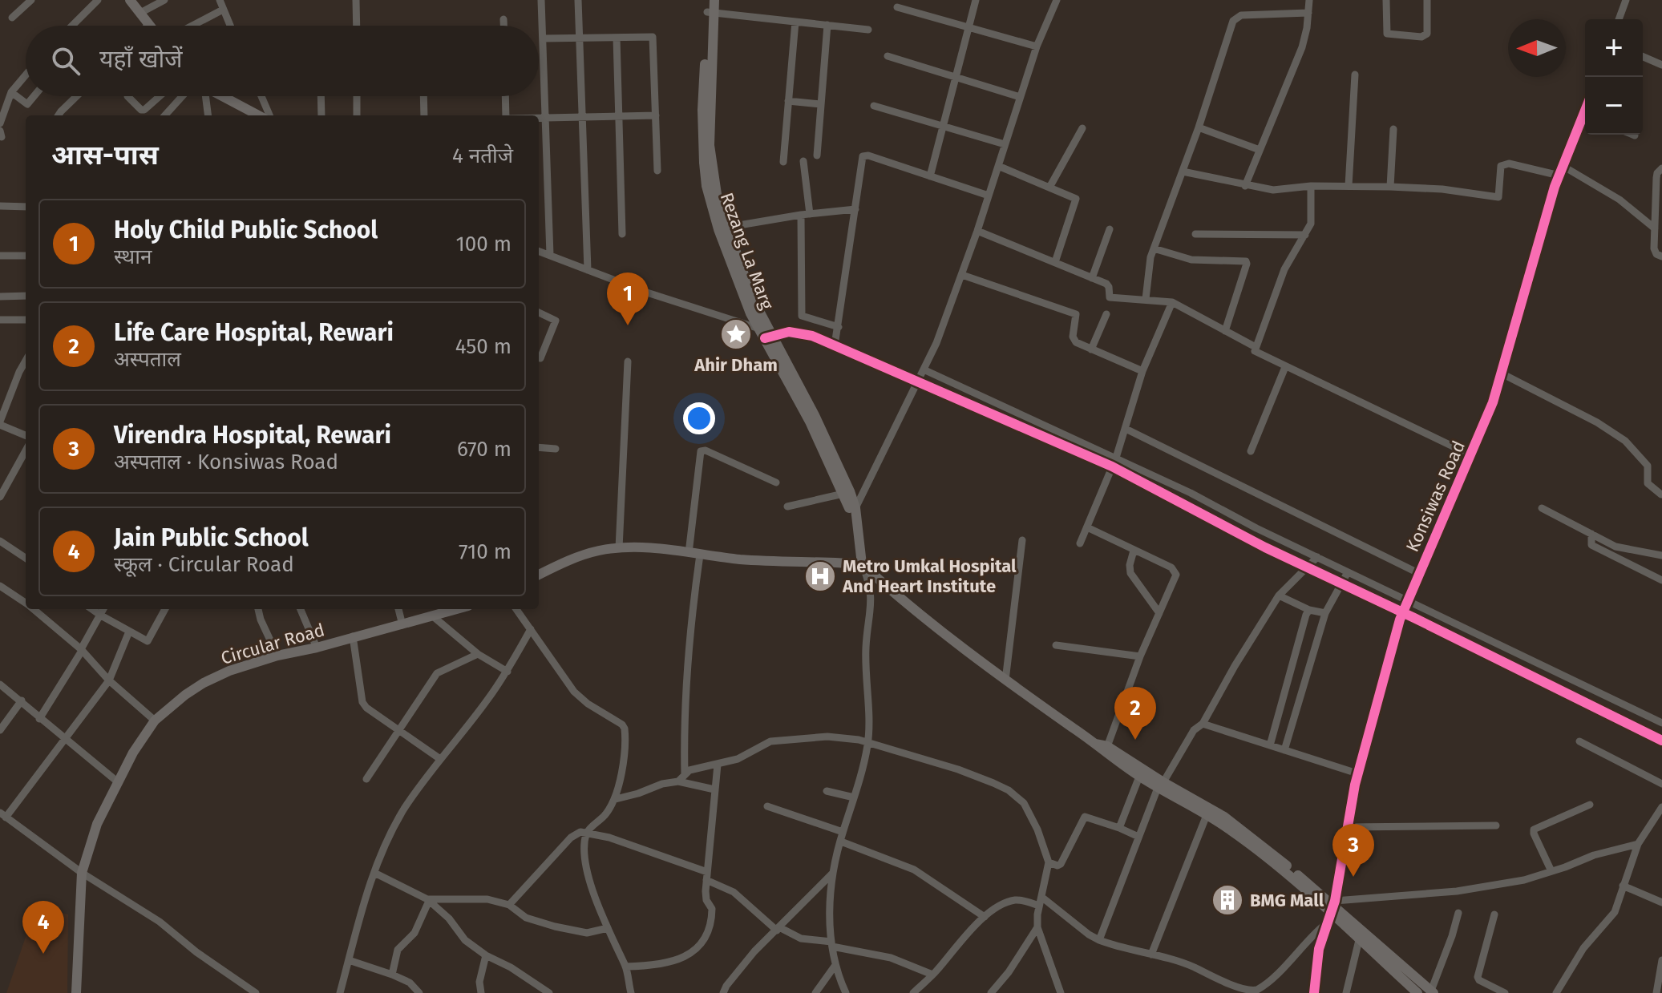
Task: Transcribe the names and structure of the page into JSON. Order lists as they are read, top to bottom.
{
  "streets": {
    "main road": ["Rezang La Marg", "Circular Road"],
    "street": ["Konsiwas Road"]
  },
  "places": {
    "place": ["Ahir Dham"],
    "hospital": ["Metro Umkal Hospital And Heart Institute"],
    "building": ["BMG Mall"]
  },
  "north": "left",
  "page": {
    "map_buttons": ["+", "−"],
    "search": "यहाँ खोजें",
    "heading": ["आस-पास", "4 नतीजे"],
    "list": [
      {
        "mark": "1",
        "name": "Holy Child Public School",
        "note": "स्थान",
        "value": "100 m"
      },
      {
        "mark": "2",
        "name": "Life Care Hospital, Rewari",
        "note": "अस्पताल",
        "value": "450 m"
      },
      {
        "mark": "3",
        "name": "Virendra Hospital, Rewari",
        "note": "अस्पताल · Konsiwas Road",
        "value": "670 m"
      },
      {
        "mark": "4",
        "name": "Jain Public School",
        "note": "स्कूल · Circular Road",
        "value": "710 m"
      }
    ],
    "pins": [
      "1",
      "2",
      "3",
      "4"
    ]
  }
}
